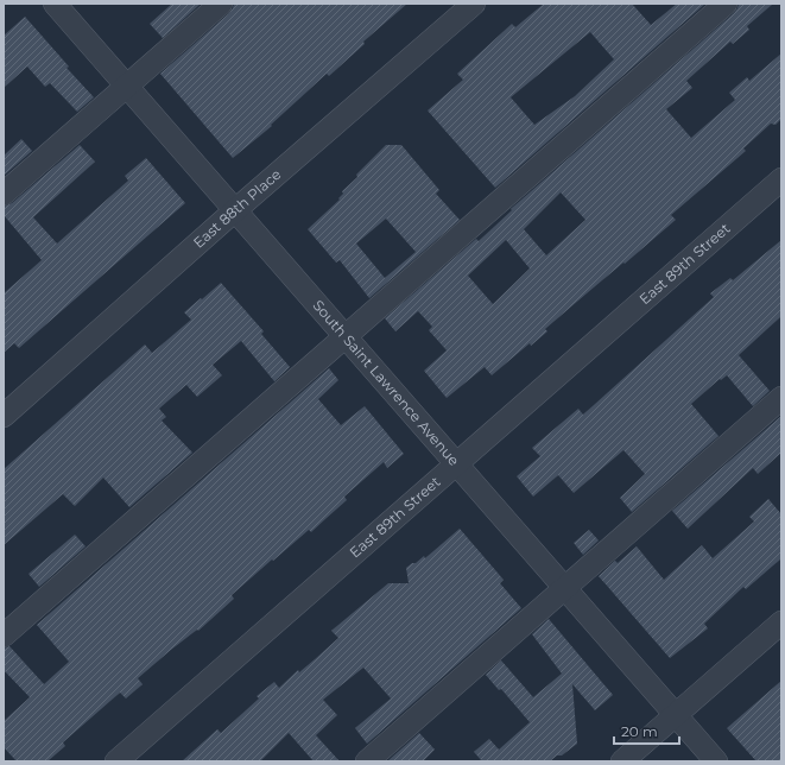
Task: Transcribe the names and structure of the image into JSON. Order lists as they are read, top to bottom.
{
  "streets": {
    "street": ["East 88th Place", "East 89th Street", "South Saint Lawrence Avenue"]
  },
  "crossings": [
    ["East 88th Place", "South Saint Lawrence Avenue"],
    ["East 89th Street", "South Saint Lawrence Avenue"]
  ],
  "scale_bar": "20 m"
}
